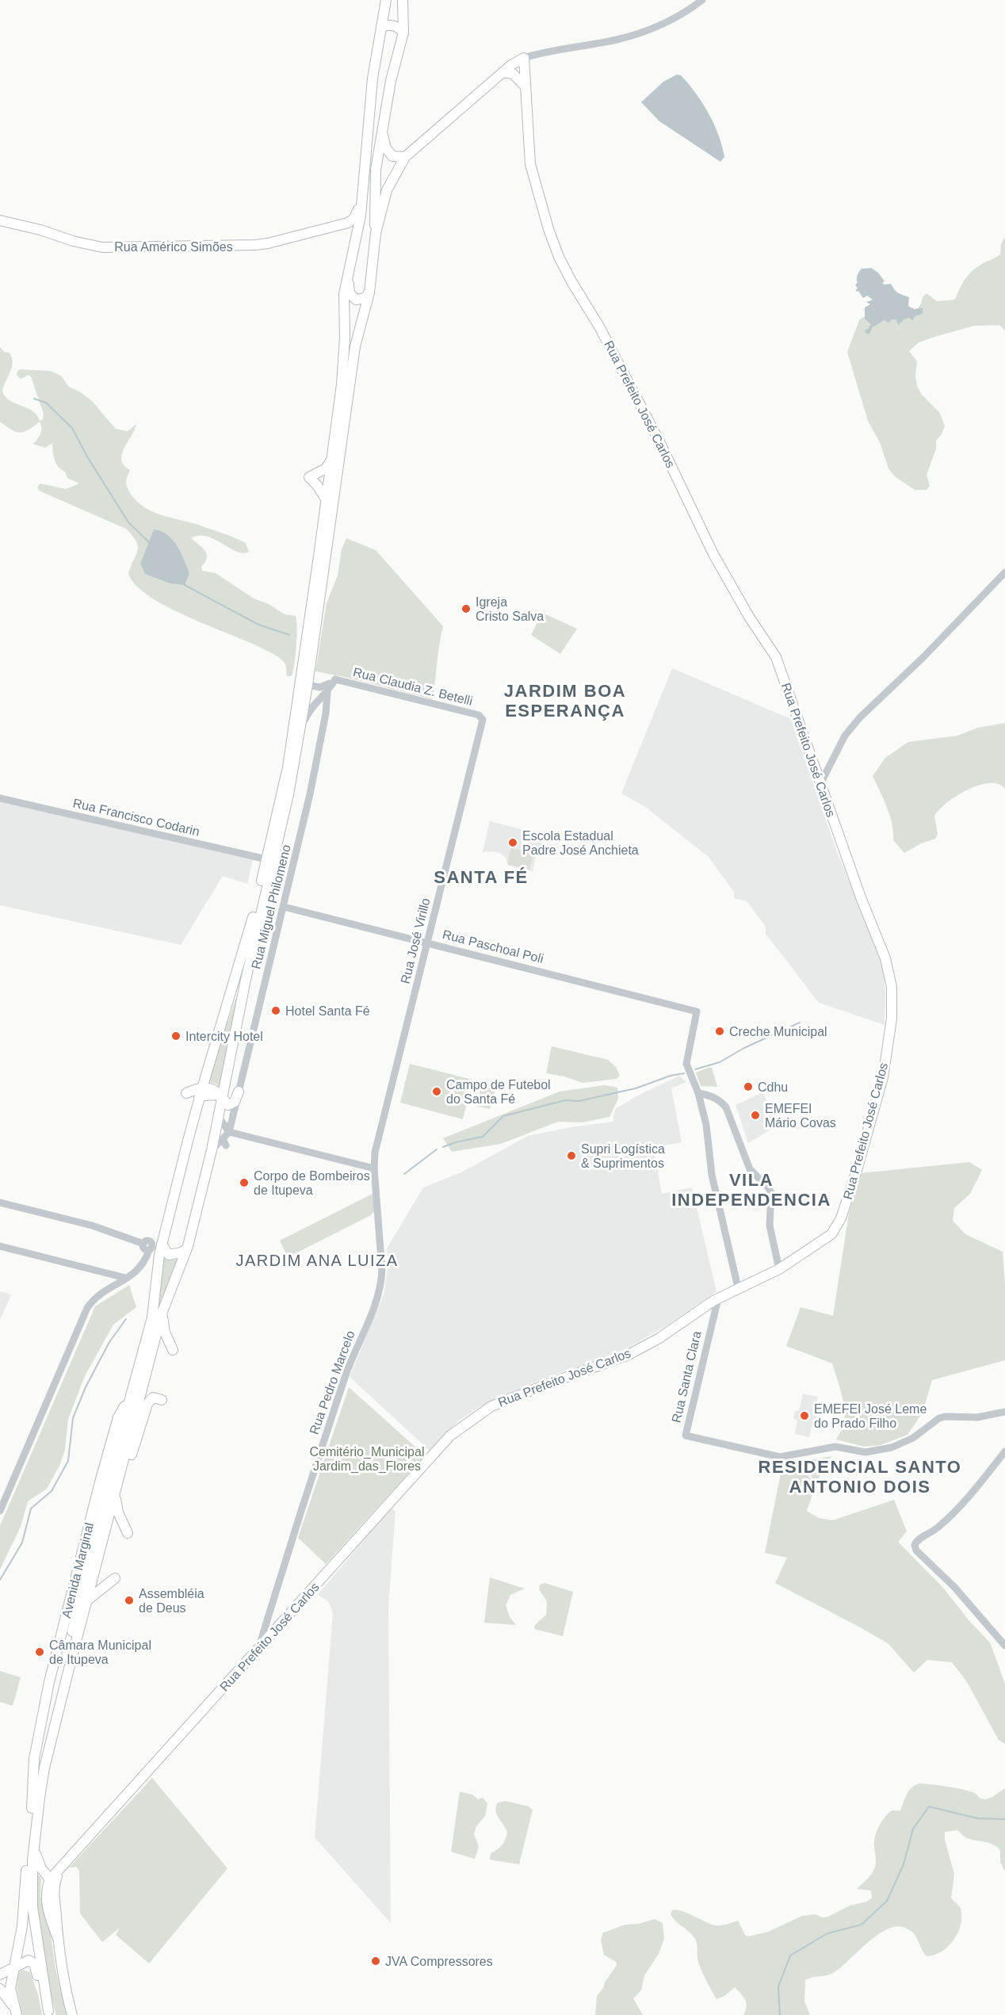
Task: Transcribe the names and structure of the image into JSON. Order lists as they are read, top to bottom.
{
  "streets": {
    "main road": ["Rua Américo Simões", "Rua Prefeito José Carlos", "Avenida Marginal"],
    "street": [
      "Rua Claudia Z. Betelli",
      "Rua Francisco Codarin",
      "Rua Miguel Philomeno",
      "Rua José Virillo",
      "Rua Paschoal Poli",
      "Rua Santa Clara",
      "Rua Pedro Marcelo"
    ]
  },
  "crossings": [
    ["Rua Prefeito José Carlos", "Rua Santa Clara"],
    ["Rua Prefeito José Carlos", "Rua Pedro Marcelo"],
    ["Rua Claudia Z. Betelli", "Rua Miguel Philomeno"],
    ["Rua Claudia Z. Betelli", "Rua José Virillo"],
    ["Rua Francisco Codarin", "Avenida Marginal"],
    ["Rua Miguel Philomeno", "Rua Paschoal Poli"],
    ["Rua José Virillo", "Rua Paschoal Poli"],
    ["Rua José Virillo", "Rua Pedro Marcelo"]
  ],
  "districts": [
    "JARDIM BOA ESPERANÇA",
    "SANTA FÉ",
    "VILA INDEPENDENCIA",
    "JARDIM ANA LUIZA",
    "RESIDENCIAL SANTO ANTONIO DOIS"
  ],
  "parks": ["Cemitério_Municipal Jardim_das_Flores"],
  "places": [
    "Igreja Cristo Salva",
    "Escola Estadual Padre José Anchieta",
    "Hotel Santa Fé",
    "Creche Municipal",
    "Intercity Hotel",
    "Cdhu",
    "Campo de Futebol do Santa Fé",
    "EMEFEI Mário Covas",
    "Supri Logística & Suprimentos",
    "Corpo de Bombeiros de Itupeva",
    "EMEFEI José Leme do Prado Filho",
    "Assembléia de Deus",
    "Câmara Municipal de Itupeva",
    "JVA Compressores"
  ]
}
